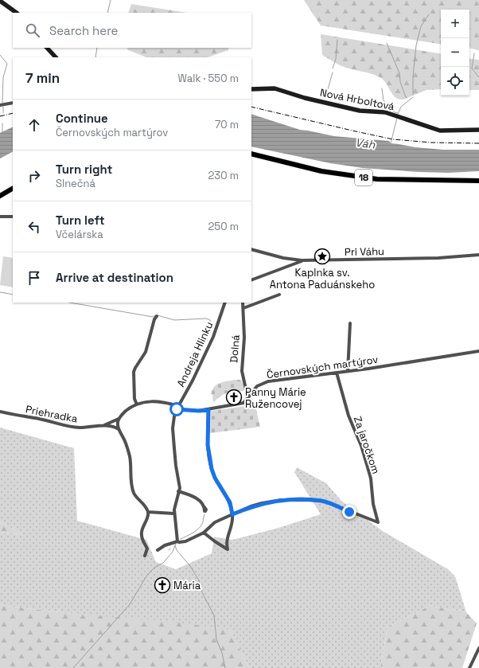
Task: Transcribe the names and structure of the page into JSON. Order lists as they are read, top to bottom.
{
  "streets": {
    "main road": ["18"],
    "street": [
      "Nová Hrboltová",
      "Pri Váhu",
      "Dolná",
      "Andreja Hlinku",
      "Černovských martýrov",
      "Priehradka",
      "Za jaročkom"
    ]
  },
  "crossings": [
    ["Dolná", "Černovských martýrov"],
    ["Andreja Hlinku", "Černovských martýrov"],
    ["Černovských martýrov", "Za jaročkom"]
  ],
  "water": ["Váh"],
  "places": {
    "place": ["Kaplnka sv. Antona Paduánskeho"],
    "church": ["Panny Márie Ružencovej", "Mária"]
  },
  "page": {
    "map_buttons": ["+", "−"],
    "search": "Search here",
    "heading": ["7 min", "Walk · 550 m"],
    "list": [
      ["Continue", "Černovských martýrov", "70 m"],
      ["Turn right", "Slnečná", "230 m"],
      ["Turn left", "Včelárska", "250 m"],
      "Arrive at destination"
    ]
  }
}
